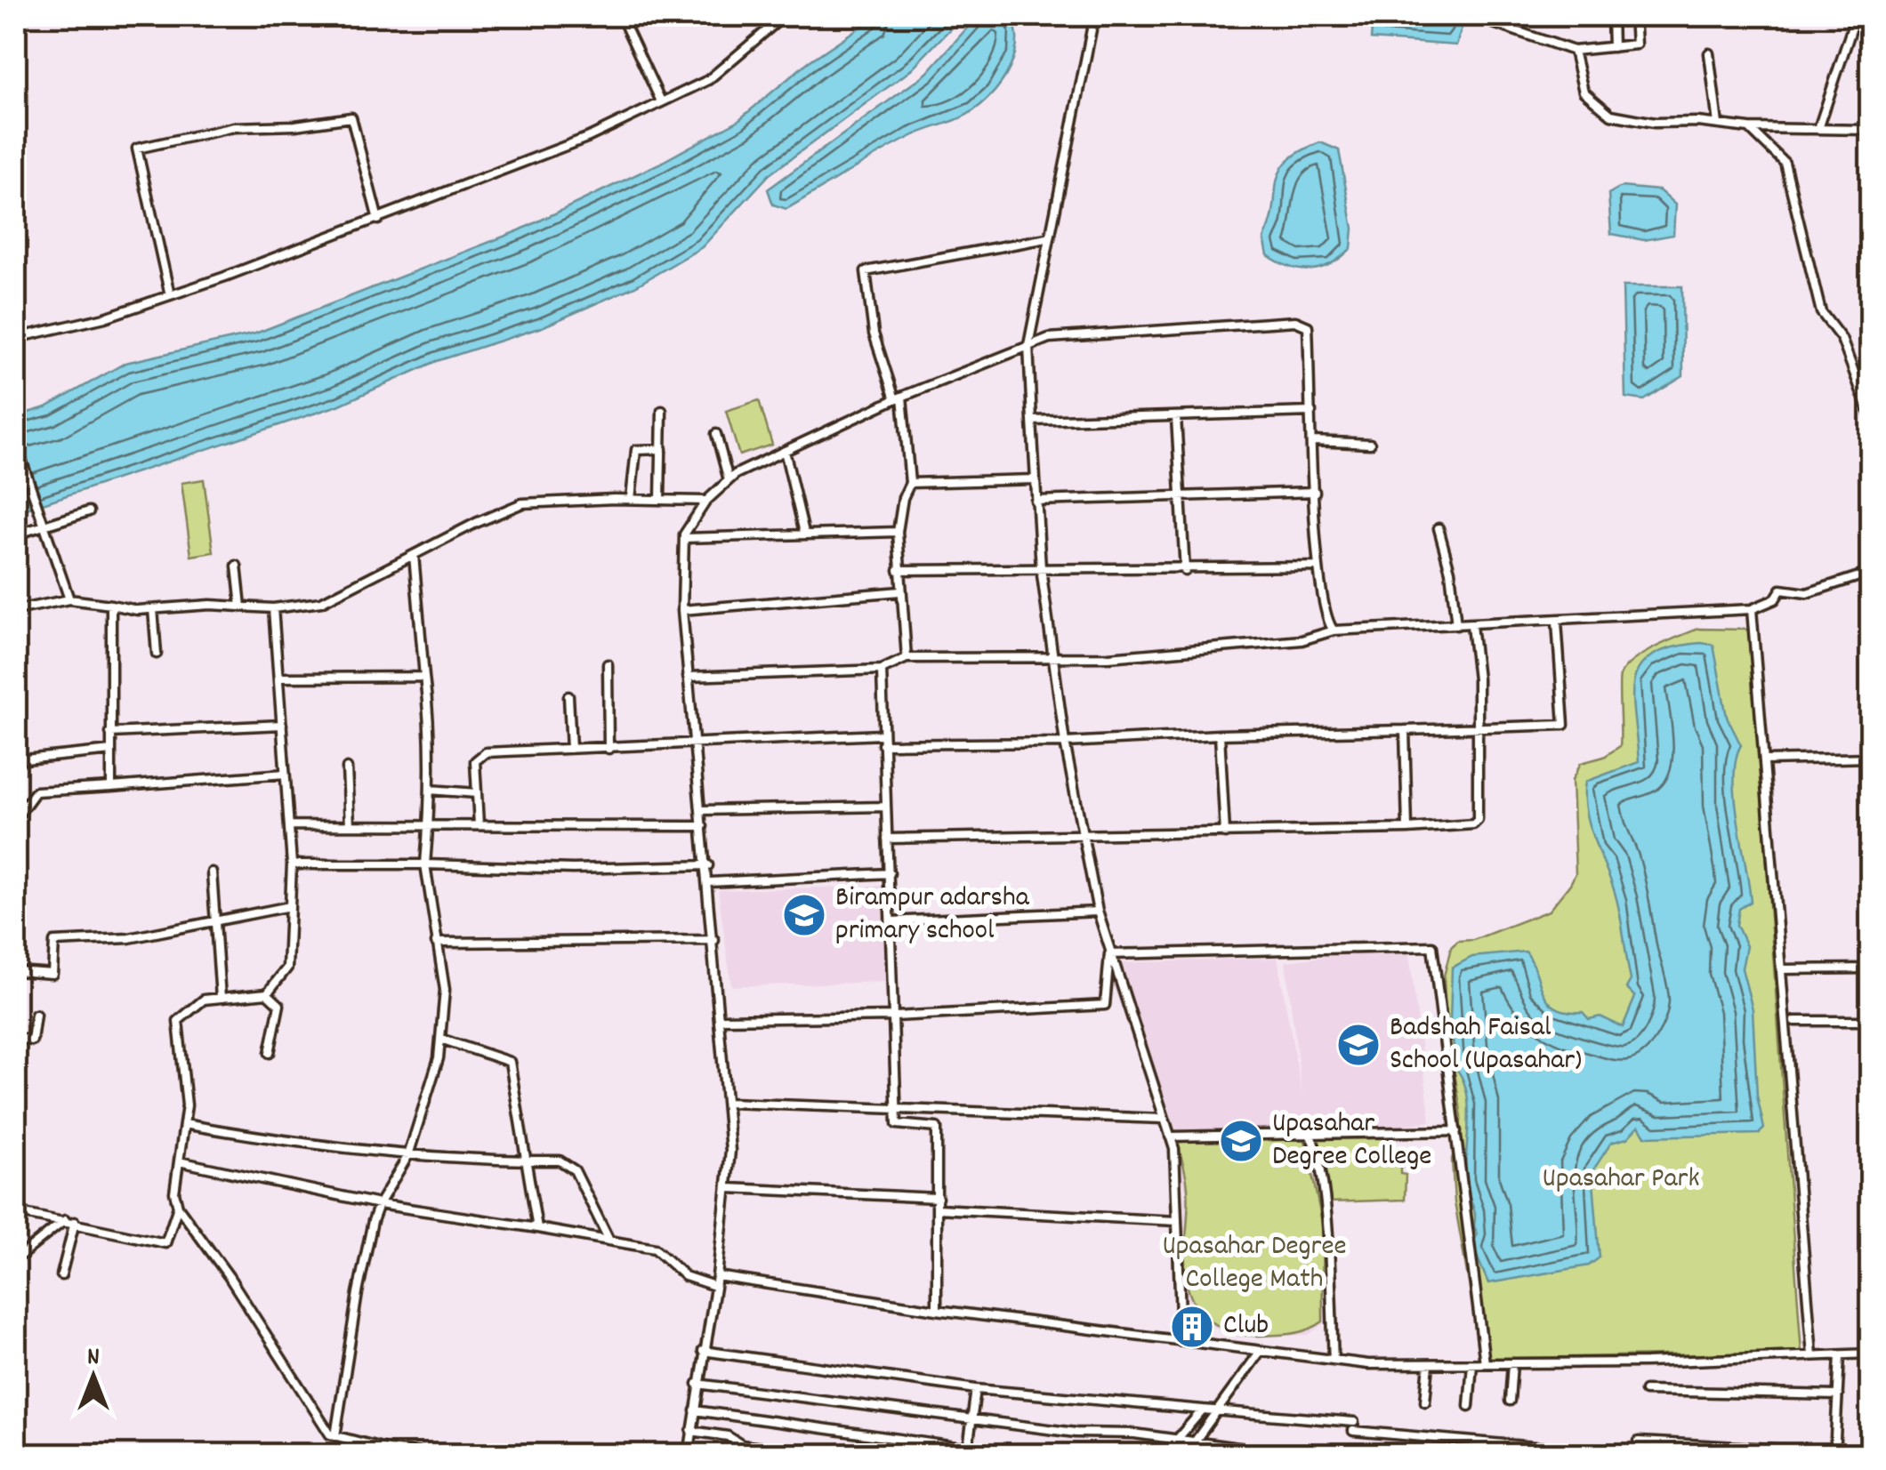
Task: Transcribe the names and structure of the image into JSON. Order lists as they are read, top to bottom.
{
  "parks": ["Upasahar Park", "Upasahar Degree College Math"],
  "places": {
    "school or university": ["Birampur adarsha primary school", "Badshah Faisal School (Upasahar)", "Upasahar Degree College"],
    "building": ["Club"]
  },
  "north": "top"
}
